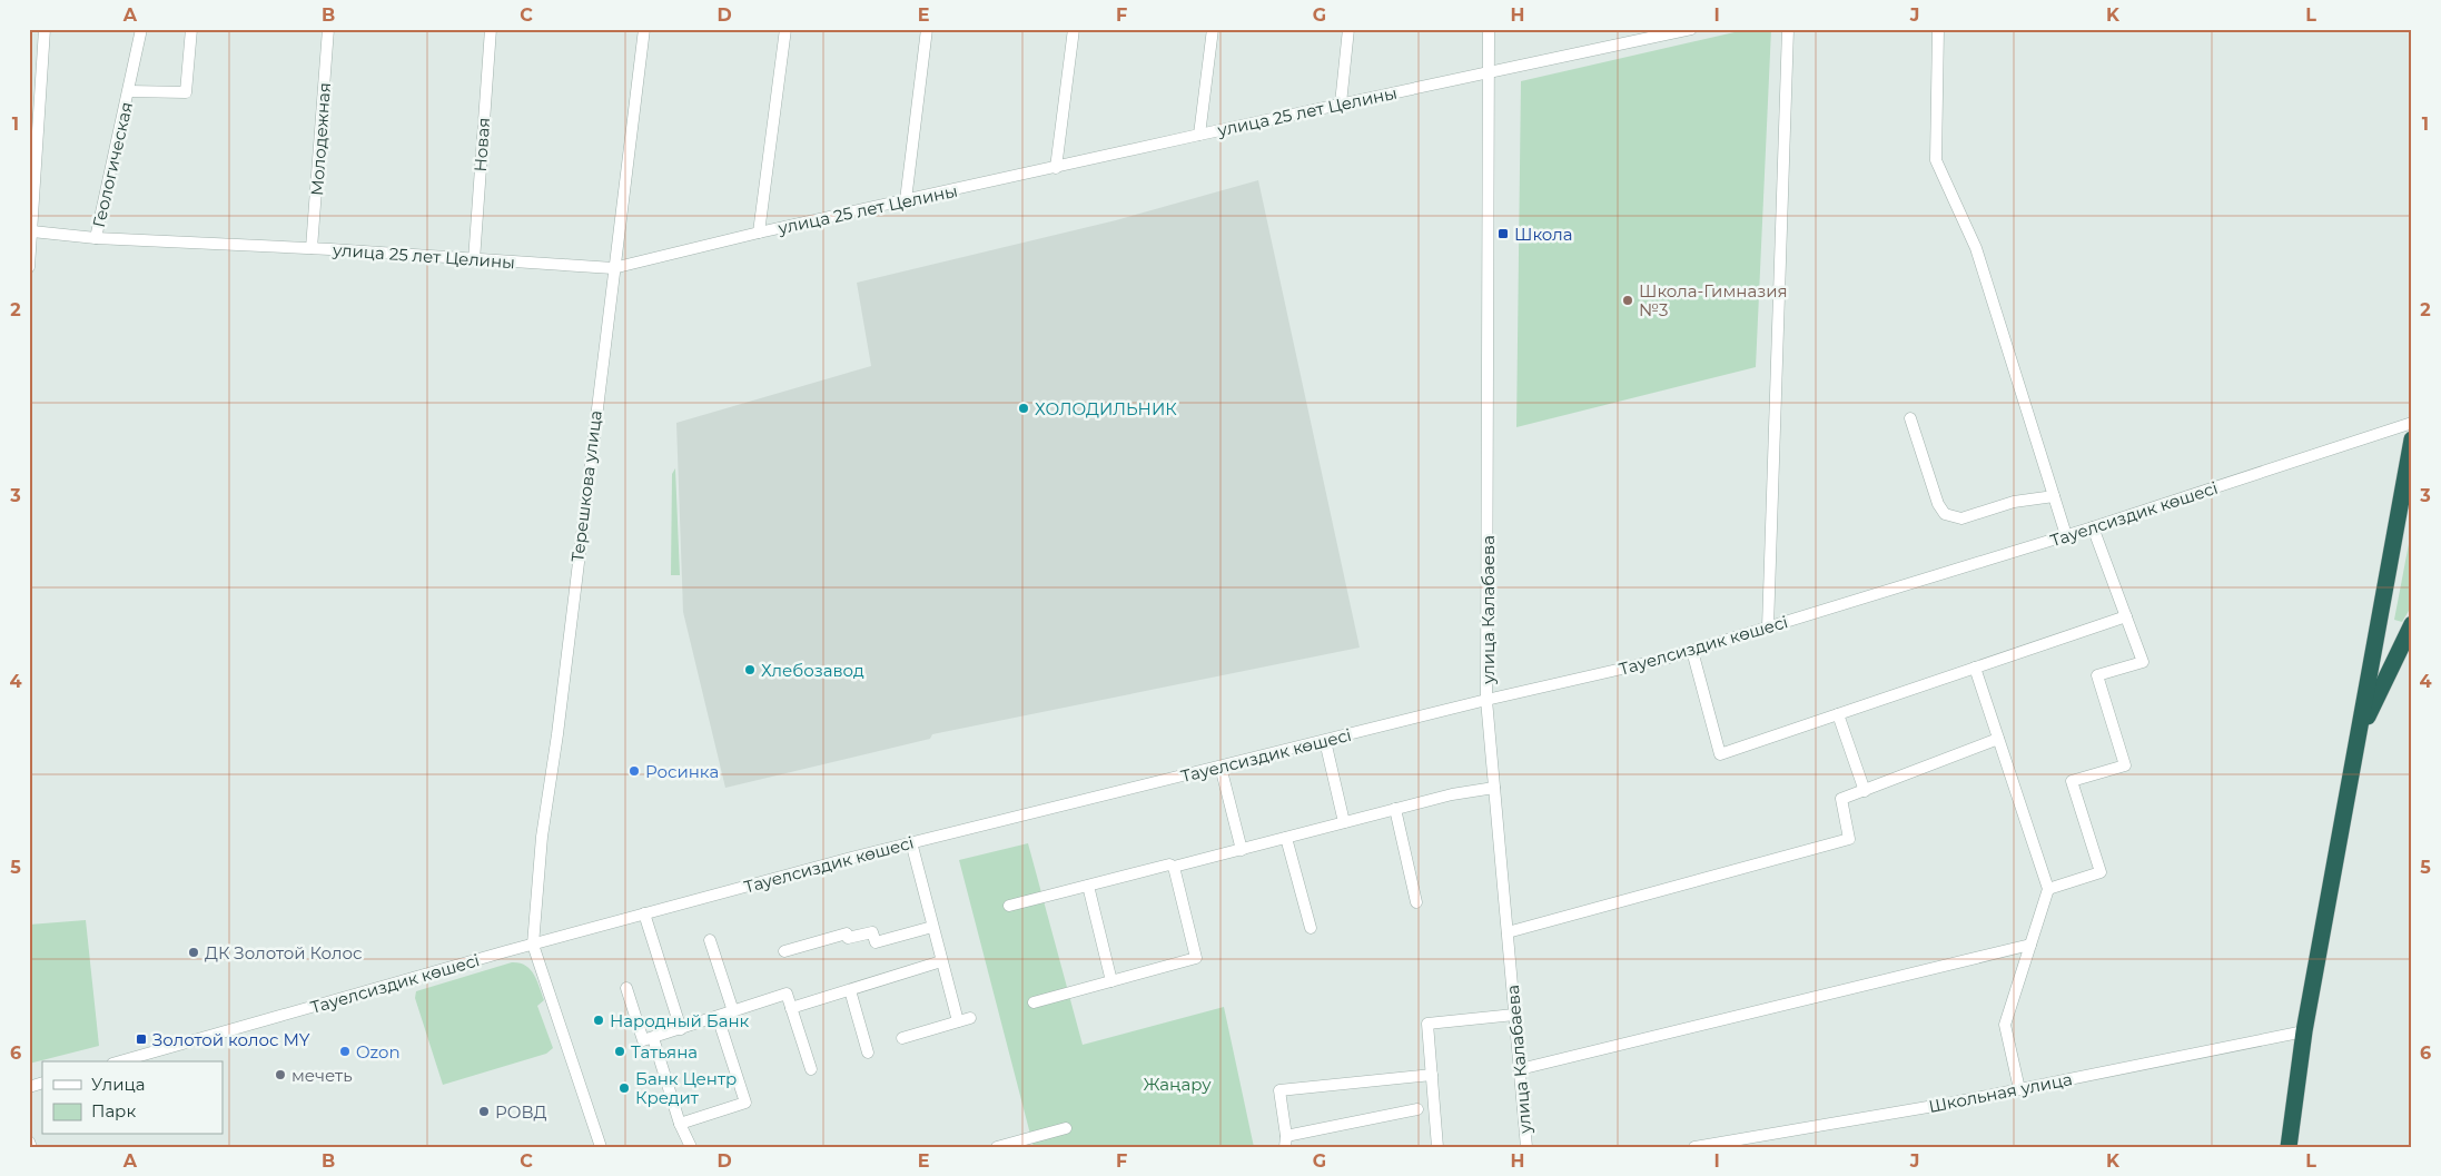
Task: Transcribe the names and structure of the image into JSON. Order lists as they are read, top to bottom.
{
  "streets": {
    "street": [
      "улица 25 лет Целины",
      "Молодежная",
      "Новая",
      "Геологическая",
      "Терешкова улица",
      "Тауелсиздик көшесі",
      "улица Калабаева",
      "Школьная улица"
    ]
  },
  "crossings": [
    ["улица 25 лет Целины", "Молодежная"],
    ["улица 25 лет Целины", "Новая"],
    ["улица 25 лет Целины", "Геологическая"],
    ["улица 25 лет Целины", "Терешкова улица"],
    ["улица 25 лет Целины", "улица Калабаева"],
    ["Терешкова улица", "Тауелсиздик көшесі"],
    ["Тауелсиздик көшесі", "улица Калабаева"]
  ],
  "parks": ["Жаңару"],
  "places": {
    "transit": ["Школа", "Золотой колос МҮ"],
    "other": [
      "Школа-Гимназия №3",
      "ХОЛОДИЛЬНИК",
      "Хлебозавод",
      "Росинка",
      "ДК Золотой Колос",
      "Народный Банк",
      "Ozon",
      "Татьяна",
      "мечеть",
      "Банк Центр Кредит",
      "РОВД"
    ]
  },
  "legend": ["Улица", "Парк"],
  "grid": {
    "columns": [
      "A",
      "B",
      "C",
      "D",
      "E",
      "F",
      "G",
      "H",
      "I",
      "J",
      "K",
      "L"
    ],
    "rows": [
      "1",
      "2",
      "3",
      "4",
      "5",
      "6"
    ]
  }
}
